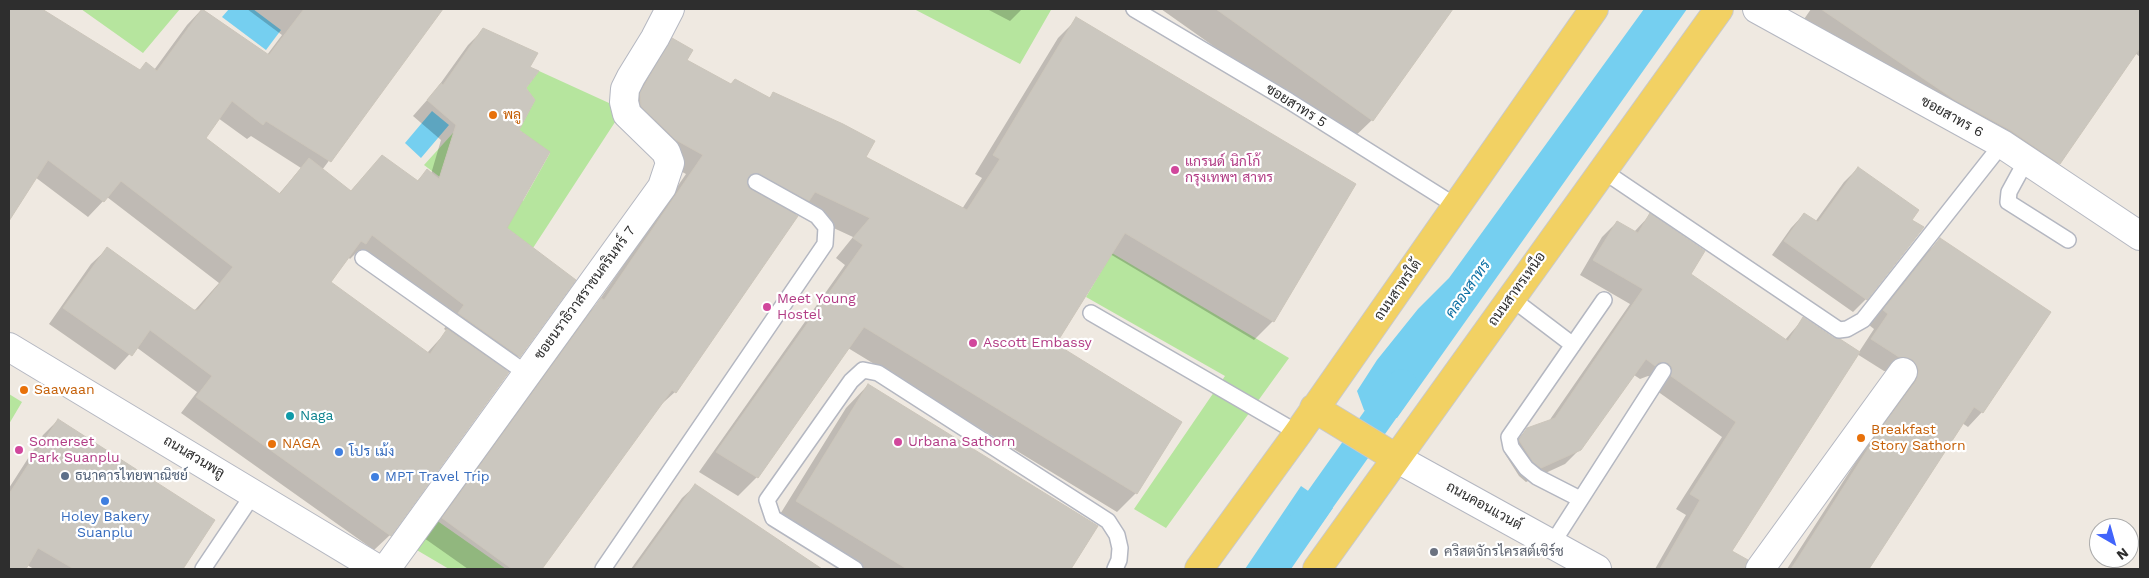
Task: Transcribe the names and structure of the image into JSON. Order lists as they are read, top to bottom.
{
  "streets": {
    "main road": ["ถนนสาทรเหนือ", "ถนนสาทรใต้"],
    "street": [
      "ซอยสาทร 6",
      "ซอยนราธิวาสราชนครินทร์ 7",
      "ถนนสวนพลู",
      "ถนนคอนแวนต์"
    ],
    "lane": ["ซอยสาทร 5"]
  },
  "crossings": [
    ["ซอยสาทร 5", "ถนนสาทรใต้"],
    ["ถนนสาทรเหนือ", "ถนนคอนแวนต์"]
  ],
  "water": ["คลองสาทร"],
  "places": [
    "พลู",
    "แกรนด์ นิกโก้ กรุงเทพฯ สาทร",
    "Meet Young Hostel",
    "Ascott Embassy",
    "Saawaan",
    "Naga",
    "Breakfast Story Sathorn",
    "Urbana Sathorn",
    "NAGA",
    "Somerset Park Suanplu",
    "โปร เม้ง",
    "ธนาคารไทยพาณิชย์",
    "MPT Travel Trip",
    "Holey Bakery Suanplu",
    "คริสตจักรไครสต์เชิร์ช"
  ],
  "north": "bottom right"
}
